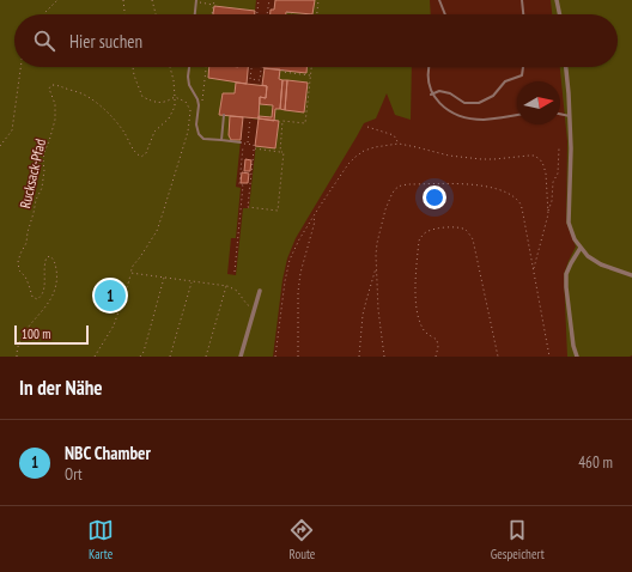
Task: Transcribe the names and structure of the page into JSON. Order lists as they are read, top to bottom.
{
  "streets": {
    "path": ["Rucksack-Pfad"]
  },
  "scale_bar": "100 m",
  "north": "right",
  "page": {
    "search": "Hier suchen",
    "pins": "1",
    "scale": "100 m",
    "heading": "In der Nähe",
    "list": [
      {
        "mark": "1",
        "name": "NBC Chamber",
        "note": "Ort",
        "value": "460 m"
      }
    ],
    "nav": ["Karte", "Route", "Gespeichert"]
  }
}
